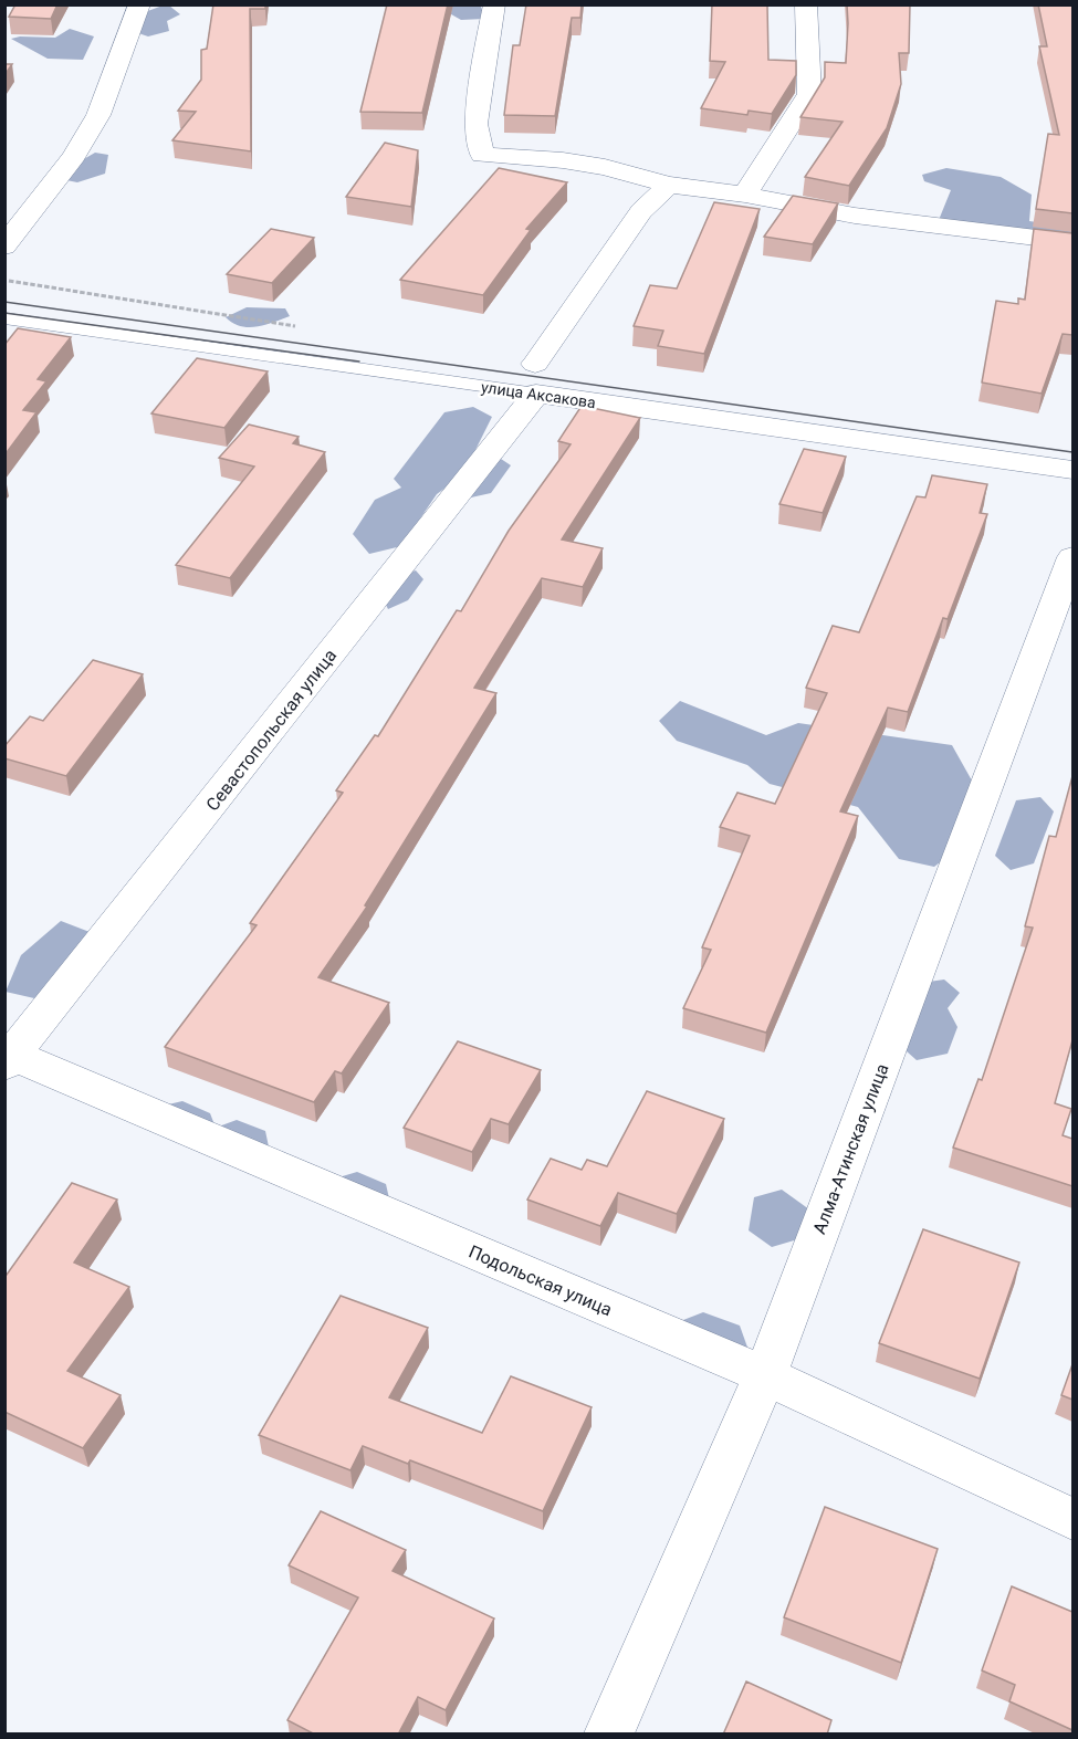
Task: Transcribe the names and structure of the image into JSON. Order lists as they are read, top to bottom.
{
  "streets": {
    "street": [
      "улица Аксакова",
      "Севастопольская улица",
      "Алма-Атинская улица",
      "Подольская улица"
    ]
  },
  "crossings": [
    ["улица Аксакова", "Севастопольская улица"],
    ["Севастопольская улица", "Подольская улица"],
    ["Алма-Атинская улица", "Подольская улица"]
  ]
}
